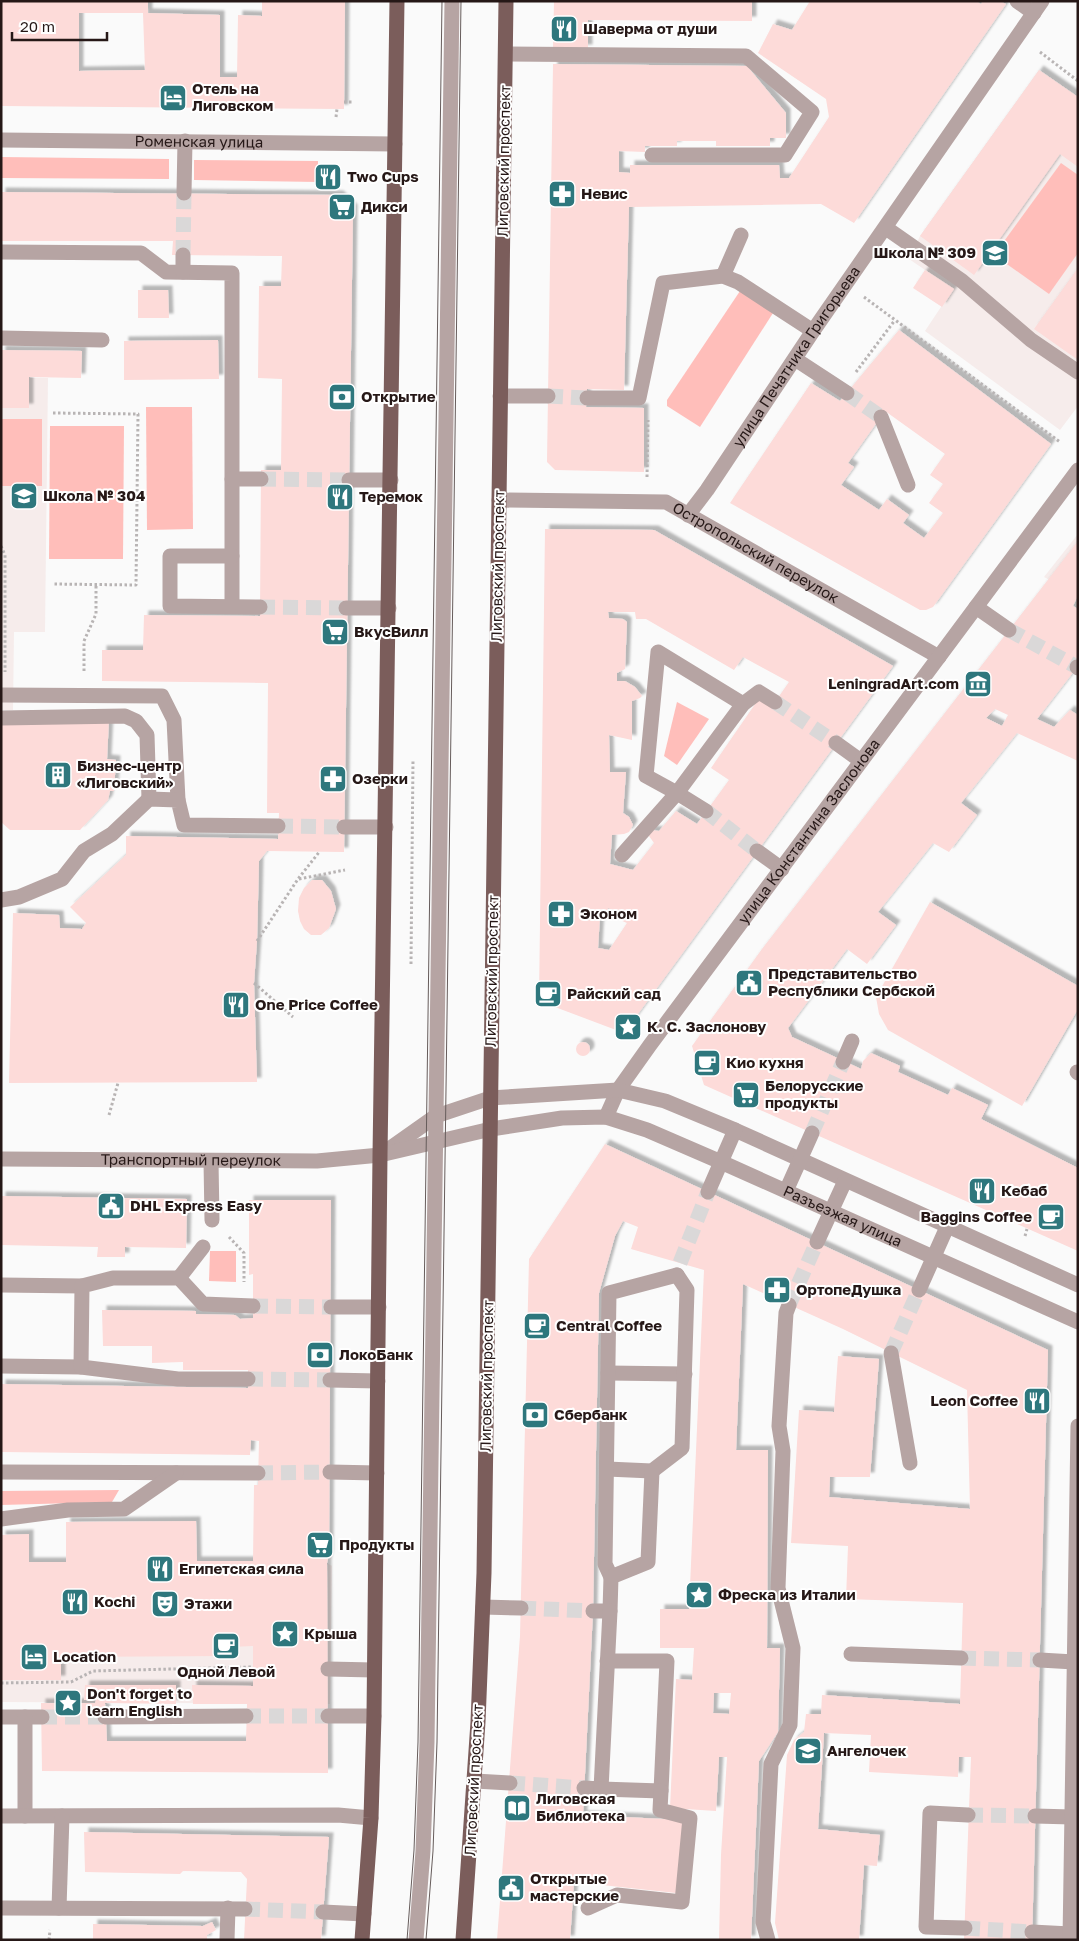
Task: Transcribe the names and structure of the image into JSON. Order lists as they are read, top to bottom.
{
  "streets": {
    "main road": ["Лиговский проспект"],
    "street": [
      "Роменская улица",
      "улица Печатника Григорьева",
      "Остропольский переулок",
      "улица Константина Заслонова",
      "Транспортный переулок",
      "Разъезжая улица"
    ]
  },
  "crossings": [
    ["Лиговский проспект", "Остропольский переулок"],
    ["Лиговский проспект", "Транспортный переулок"],
    ["улица Печатника Григорьева", "Остропольский переулок"],
    ["Остропольский переулок", "улица Константина Заслонова"],
    ["улица Константина Заслонова", "Разъезжая улица"]
  ],
  "places": {
    "restaurant": [
      "Шаверма от души",
      "Two Cups",
      "Теремок",
      "One Price Coffee",
      "Кебаб",
      "Leon Coffee",
      "Египетская сила",
      "Kochi"
    ],
    "hotel": ["Отель на Лиговском", "Location"],
    "pharmacy": [
      "Невис",
      "Озерки",
      "Эконом",
      "ОртопеДушка"
    ],
    "supermarket": [
      "Дикси",
      "ВкусВилл",
      "Белорусские продукты",
      "Продукты"
    ],
    "school or university": ["Школа № 309", "Школа № 304", "Ангелочек"],
    "bank": ["Открытие", "ЛокоБанк", "Сбербанк"],
    "museum": ["LeningradArt.com"],
    "building": ["Бизнес-центр «Лиговский»"],
    "public building": ["Представительство Республики Сербской", "DHL Express Easy", "Открытые мастерские"],
    "cafe": [
      "Райский сад",
      "Кио кухня",
      "Baggins Coffee",
      "Central Coffee",
      "Одной Левой"
    ],
    "place": [
      "К. С. Заслонову",
      "Фреска из Италии",
      "Крыша",
      "Don't forget to learn English"
    ],
    "theatre": ["Этажи"],
    "library": ["Лиговская Библиотека"]
  },
  "scale_bar": "20 m"
}
